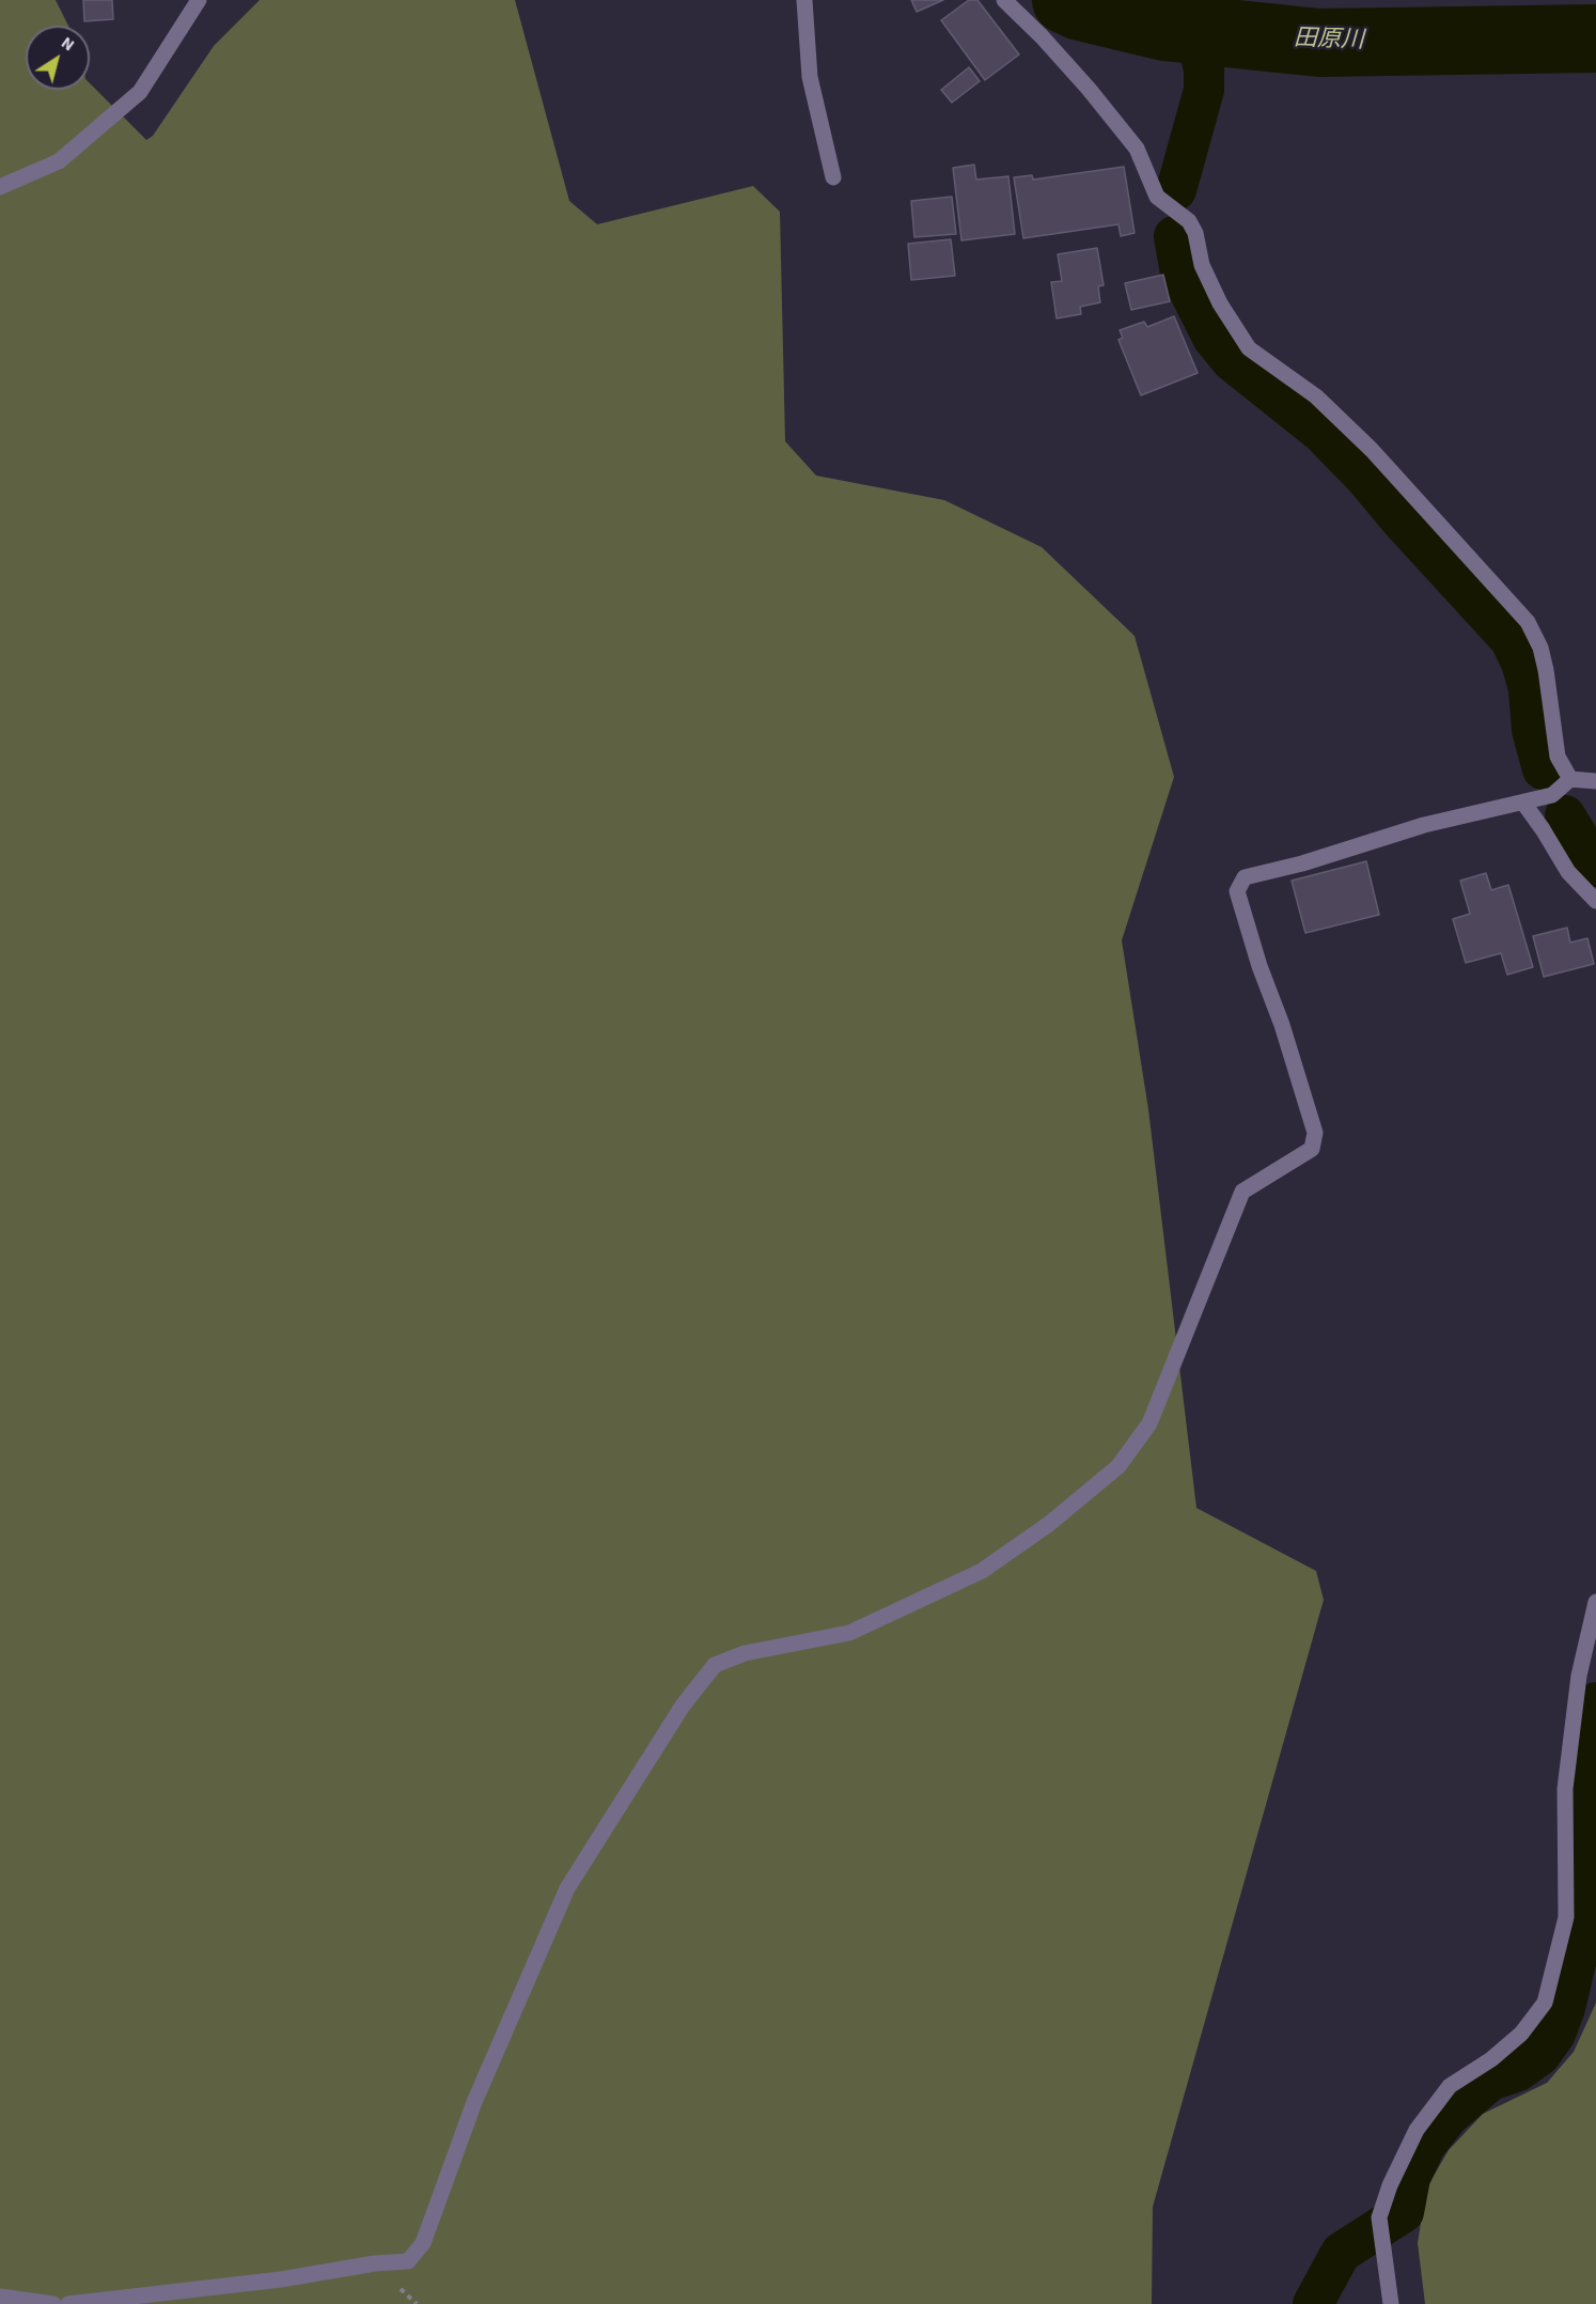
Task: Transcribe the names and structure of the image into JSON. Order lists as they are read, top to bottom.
{
  "water": ["田原川"],
  "north": "top right"
}
